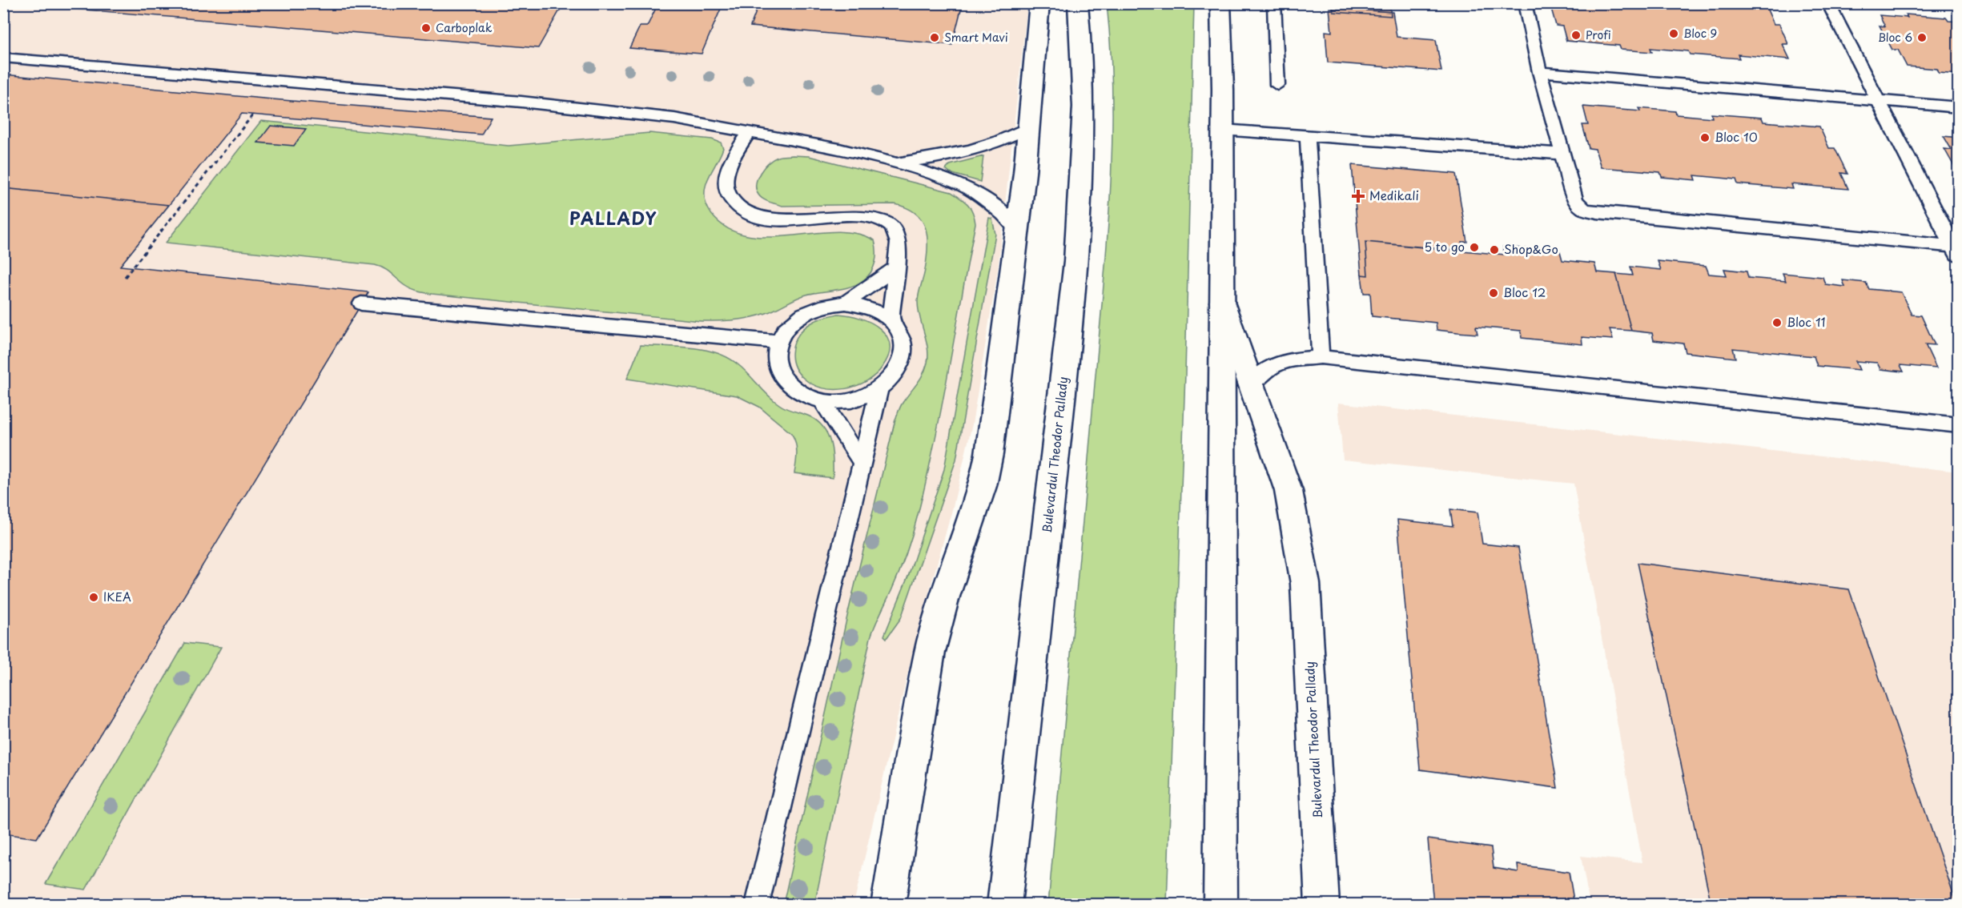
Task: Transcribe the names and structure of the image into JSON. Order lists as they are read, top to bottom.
{
  "streets": {
    "main road": ["Bulevardul Theodor Pallady"]
  },
  "districts": ["PALLADY"],
  "places": {
    "other": [
      "Carboplak",
      "Bloc 9",
      "Profi",
      "Smart Mavi",
      "Bloc 6",
      "Bloc 10",
      "5 to go",
      "Shop&Go",
      "Bloc 12",
      "Bloc 11",
      "IKEA"
    ],
    "health": ["Medikali"]
  }
}
